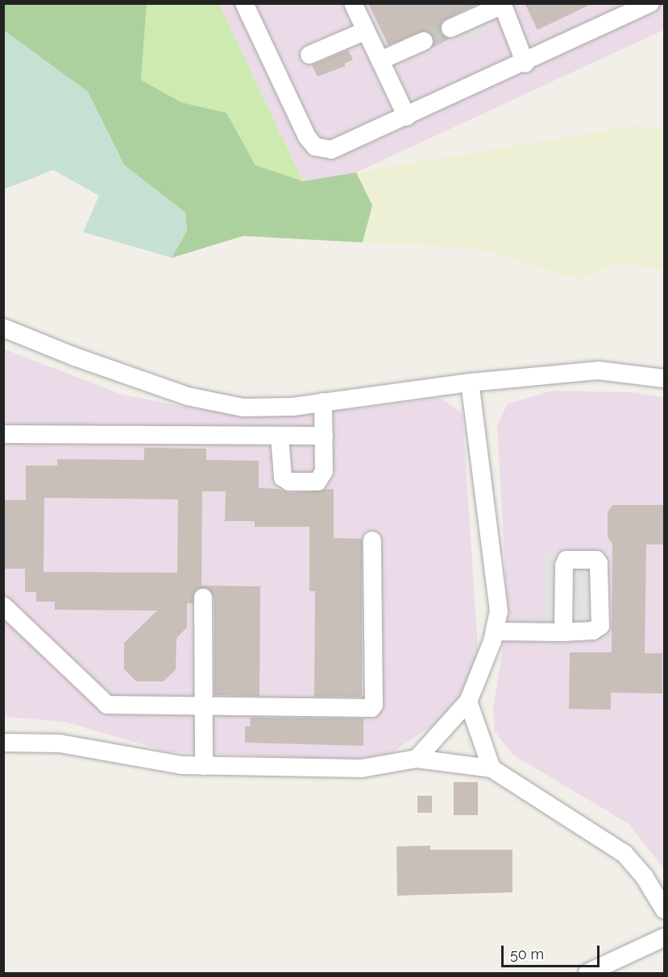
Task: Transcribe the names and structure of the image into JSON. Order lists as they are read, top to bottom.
{
  "scale_bar": "50 m"
}
